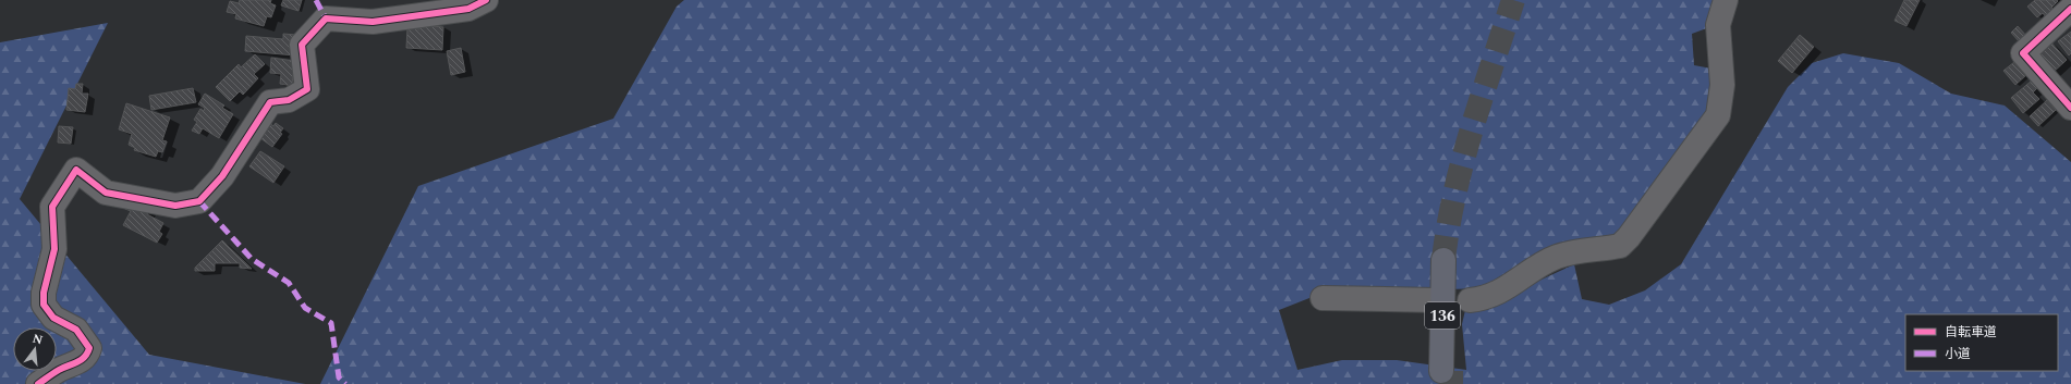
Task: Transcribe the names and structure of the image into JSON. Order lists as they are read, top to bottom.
{
  "streets": {
    "highway": ["136"]
  },
  "legend": ["自転車道", "小道"],
  "north": "top"
}
